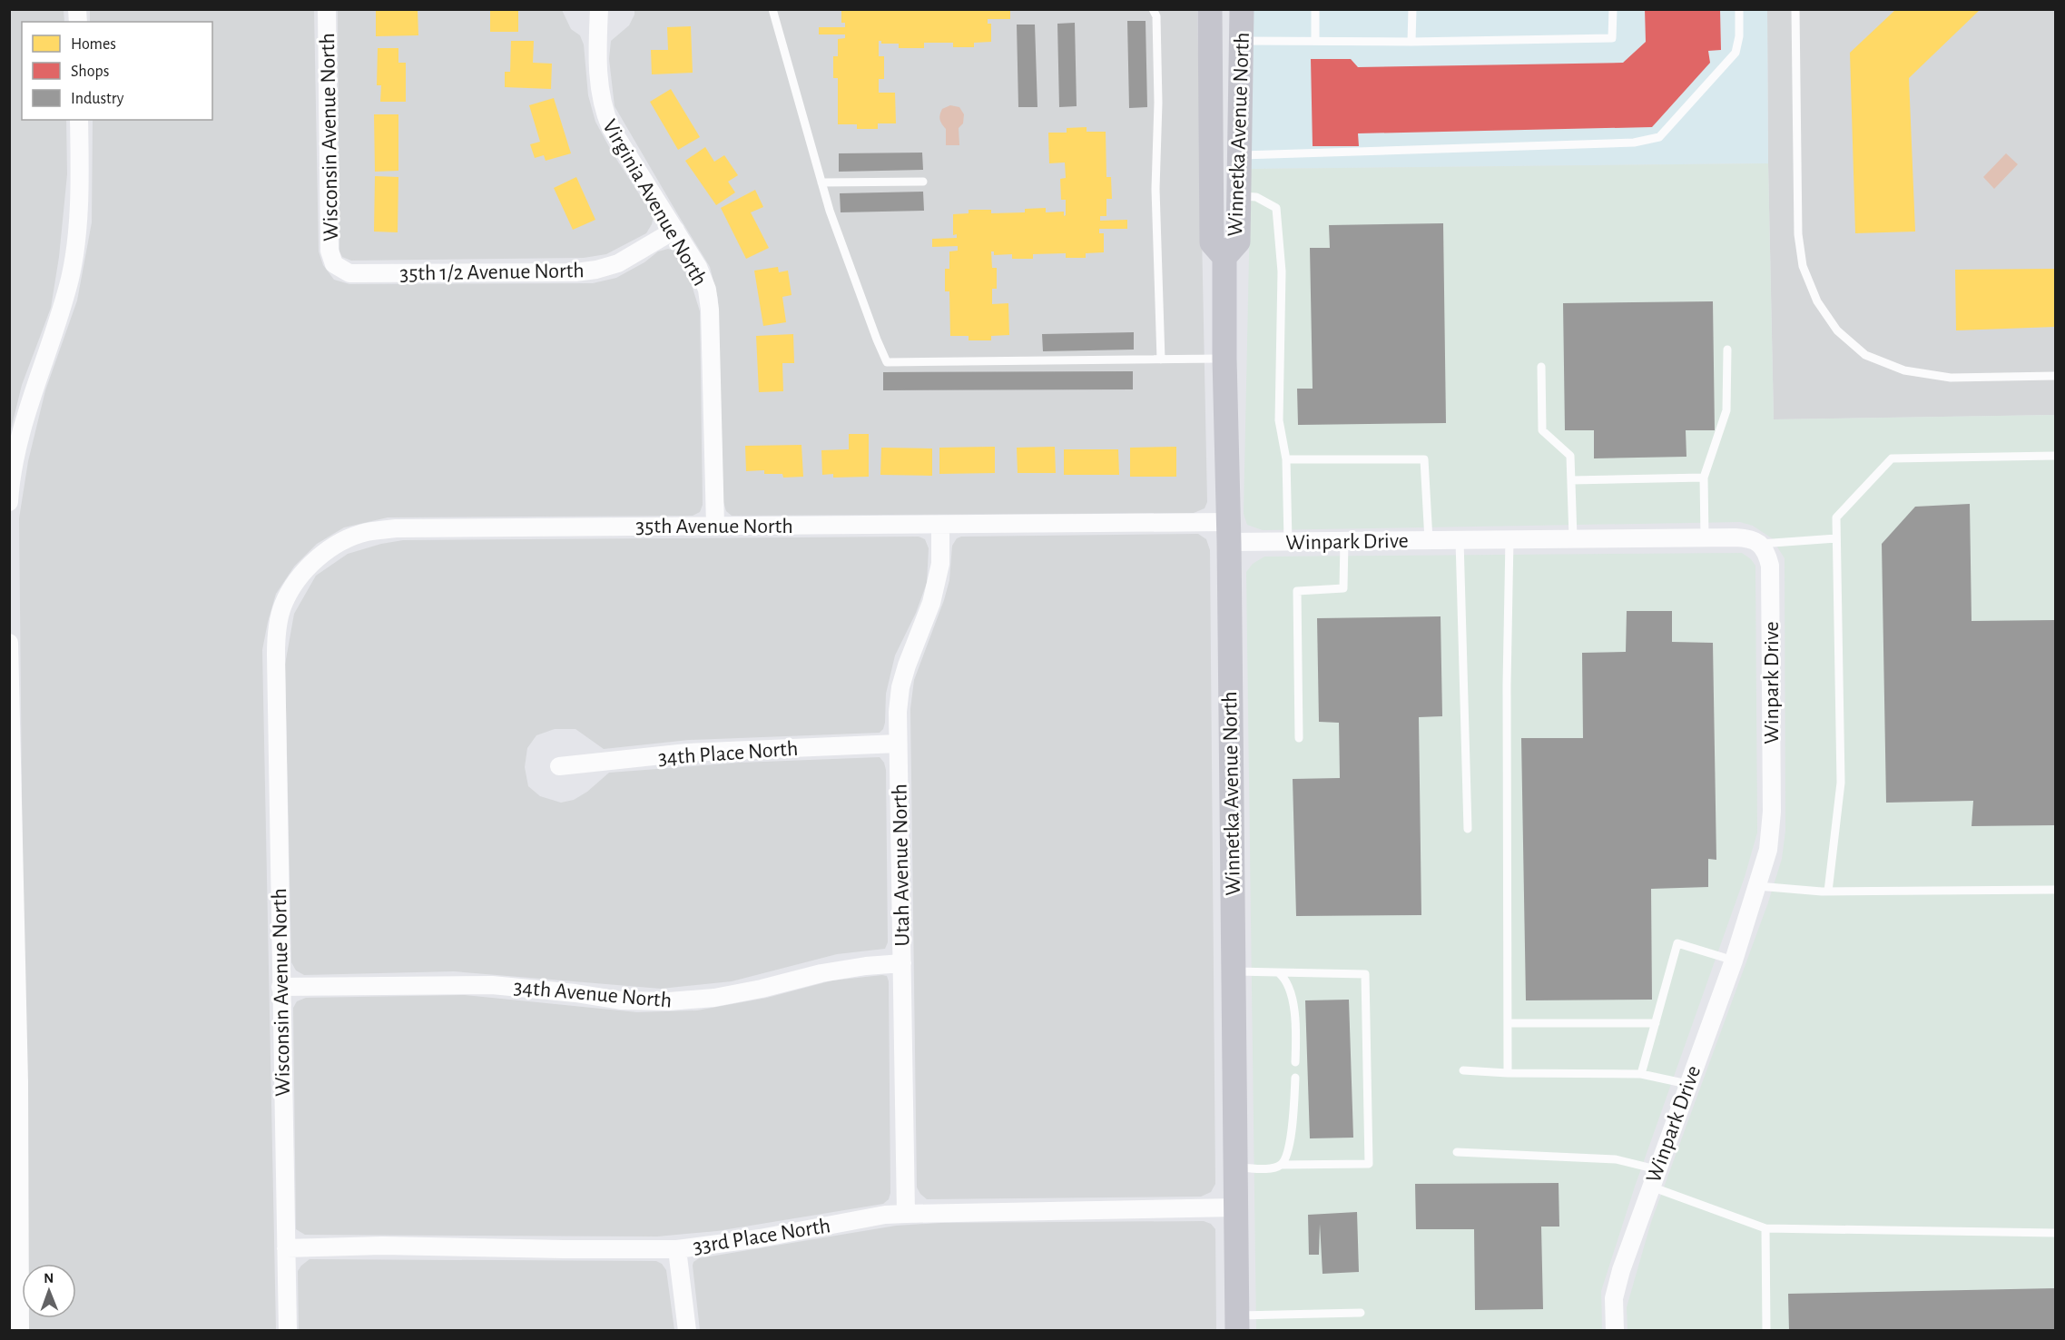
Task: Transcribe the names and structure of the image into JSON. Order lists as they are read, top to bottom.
{
  "streets": {
    "main road": ["Winnetka Avenue North"],
    "street": [
      "Wisconsin Avenue North",
      "Virginia Avenue North",
      "35th 1/2 Avenue North",
      "35th Avenue North",
      "Winpark Drive",
      "34th Place North",
      "Utah Avenue North",
      "34th Avenue North",
      "33rd Place North"
    ]
  },
  "crossings": [
    ["Winnetka Avenue North", "35th Avenue North"],
    ["Winnetka Avenue North", "Winpark Drive"],
    ["Winnetka Avenue North", "33rd Place North"],
    ["Wisconsin Avenue North", "35th 1/2 Avenue North"],
    ["Wisconsin Avenue North", "35th Avenue North"],
    ["Wisconsin Avenue North", "34th Avenue North"],
    ["Wisconsin Avenue North", "33rd Place North"],
    ["Virginia Avenue North", "35th 1/2 Avenue North"],
    ["Virginia Avenue North", "35th Avenue North"],
    ["35th Avenue North", "Winpark Drive"],
    ["35th Avenue North", "Utah Avenue North"],
    ["34th Place North", "Utah Avenue North"],
    ["Utah Avenue North", "34th Avenue North"],
    ["Utah Avenue North", "33rd Place North"]
  ],
  "legend": ["Homes", "Shops", "Industry"],
  "north": "top"
}
